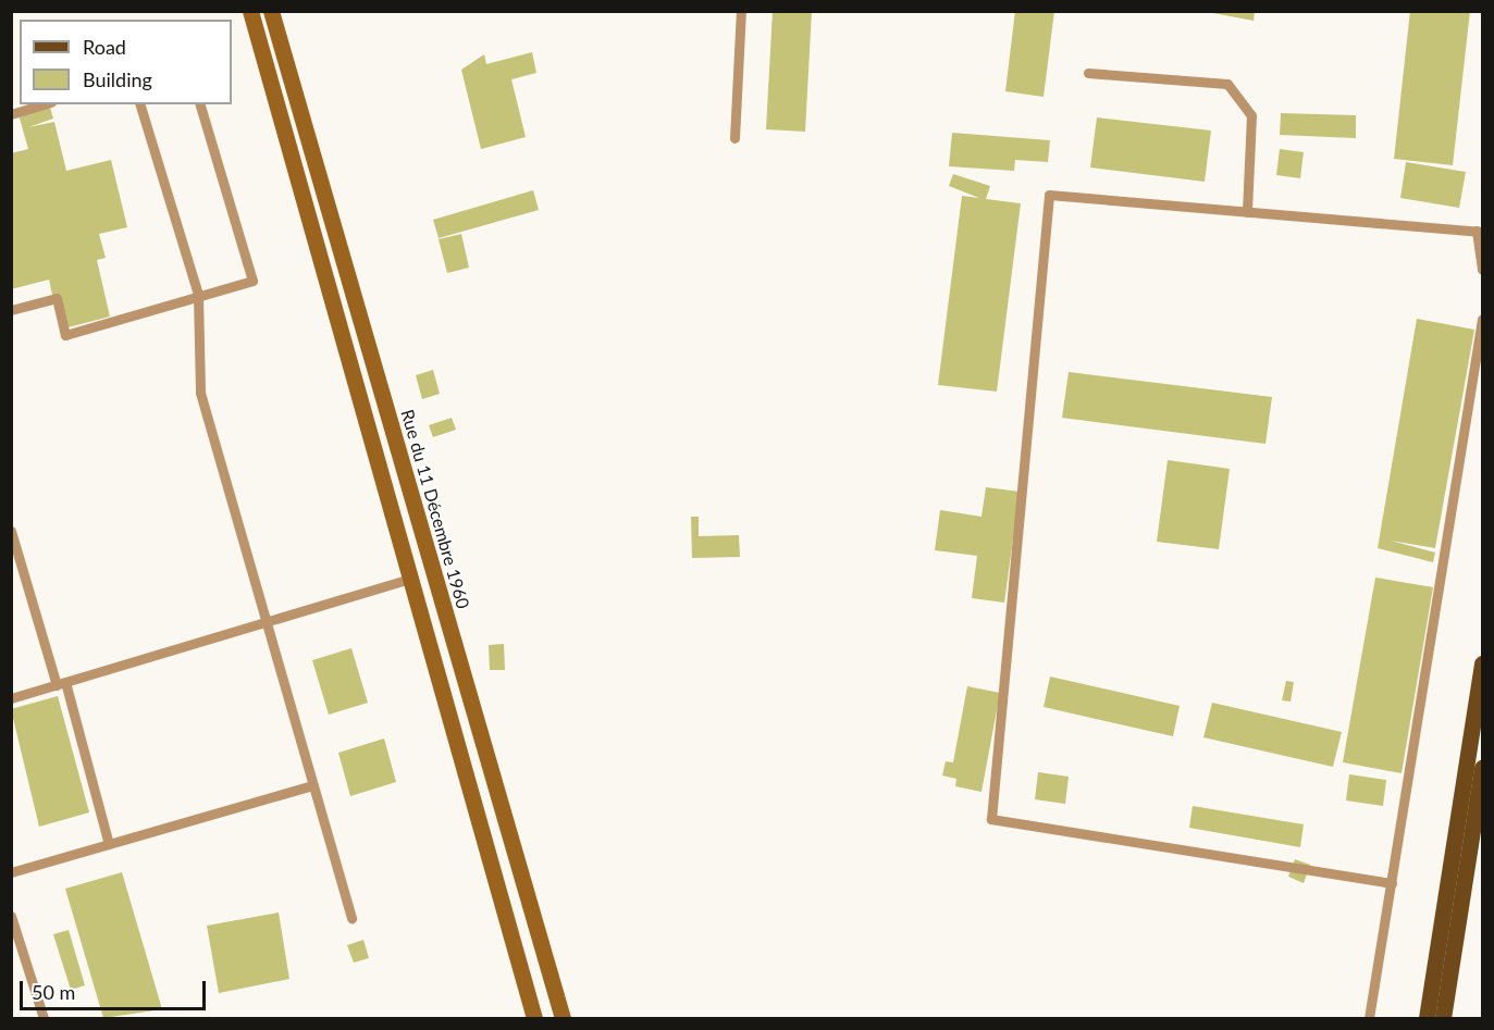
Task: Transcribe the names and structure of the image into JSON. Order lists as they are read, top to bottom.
{
  "streets": {
    "main road": ["Rue du 11 Décembre 1960"]
  },
  "legend": ["Road", "Building"],
  "scale_bar": "50 m"
}
